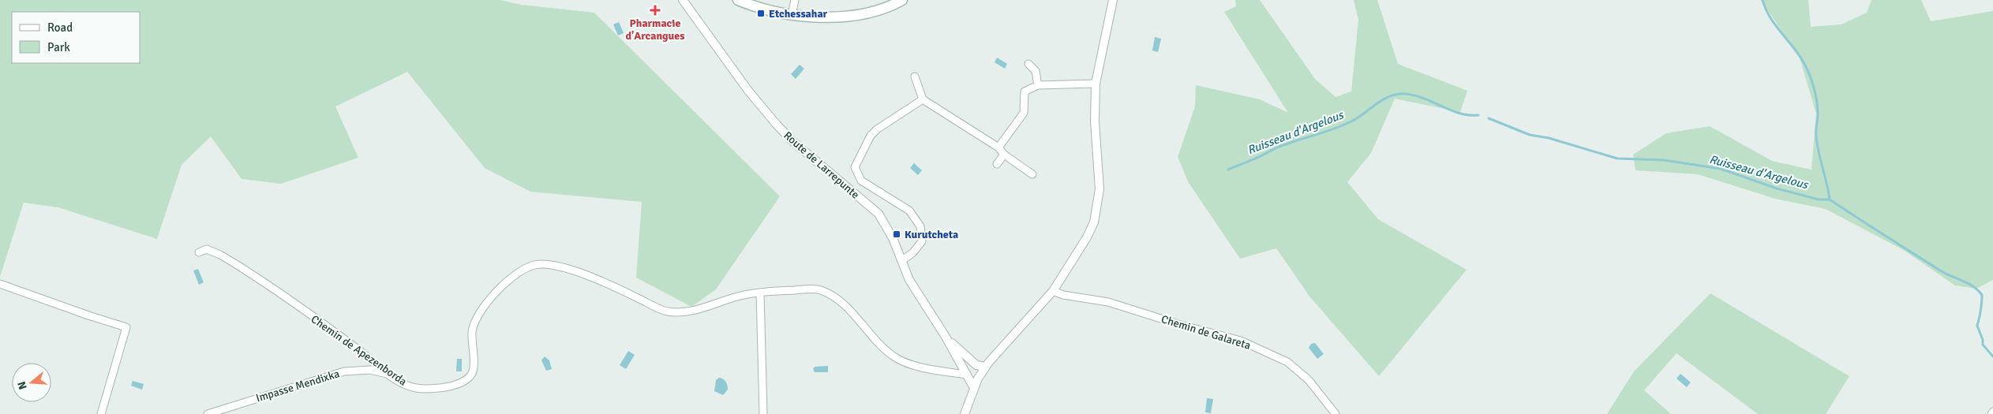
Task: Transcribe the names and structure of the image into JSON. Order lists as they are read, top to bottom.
{
  "streets": {
    "street": [
      "Route de Larrepunte",
      "Chemin de Galareta",
      "Chemin de Apezenborda",
      "Impasse Mendixka"
    ]
  },
  "crossings": [
    ["Route de Larrepunte", "Chemin de Apezenborda"],
    ["Chemin de Apezenborda", "Impasse Mendixka"]
  ],
  "water": ["Ruisseau d'Argelous"],
  "places": {
    "health": ["Pharmacie d'Arcangues"],
    "transit": ["Etchessahar", "Kurutcheta"]
  },
  "legend": ["Road", "Park"],
  "north": "left"
}
